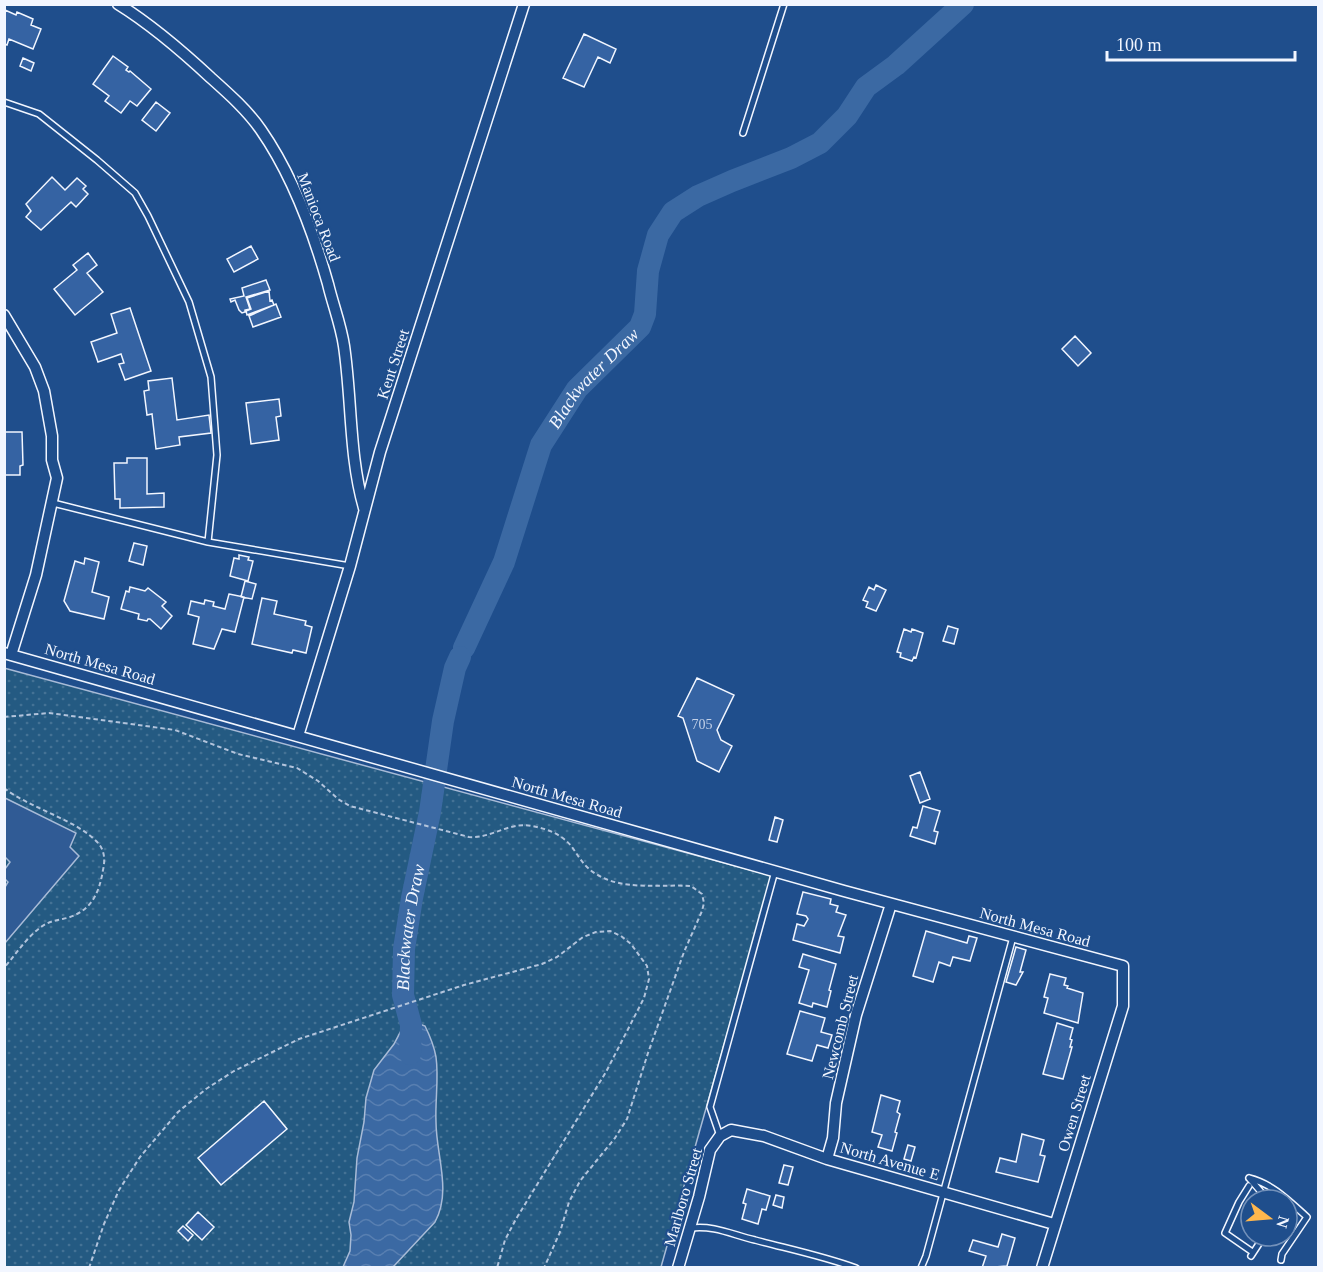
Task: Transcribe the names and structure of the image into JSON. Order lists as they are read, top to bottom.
{
  "streets": {
    "street": [
      "Manioca Road",
      "Kent Street",
      "North Mesa Road",
      "Newcomb Street",
      "Owen Street",
      "North Avenue E",
      "Marlboro Street"
    ]
  },
  "crossings": [
    ["Manioca Road", "Kent Street"],
    ["Kent Street", "North Mesa Road"],
    ["North Mesa Road", "Newcomb Street"],
    ["North Mesa Road", "Owen Street"],
    ["Newcomb Street", "North Avenue E"],
    ["Owen Street", "North Avenue E"],
    ["North Avenue E", "Marlboro Street"]
  ],
  "water": ["Blackwater Draw"],
  "house_numbers": ["705"],
  "scale_bar": "100 m",
  "north": "right"
}
